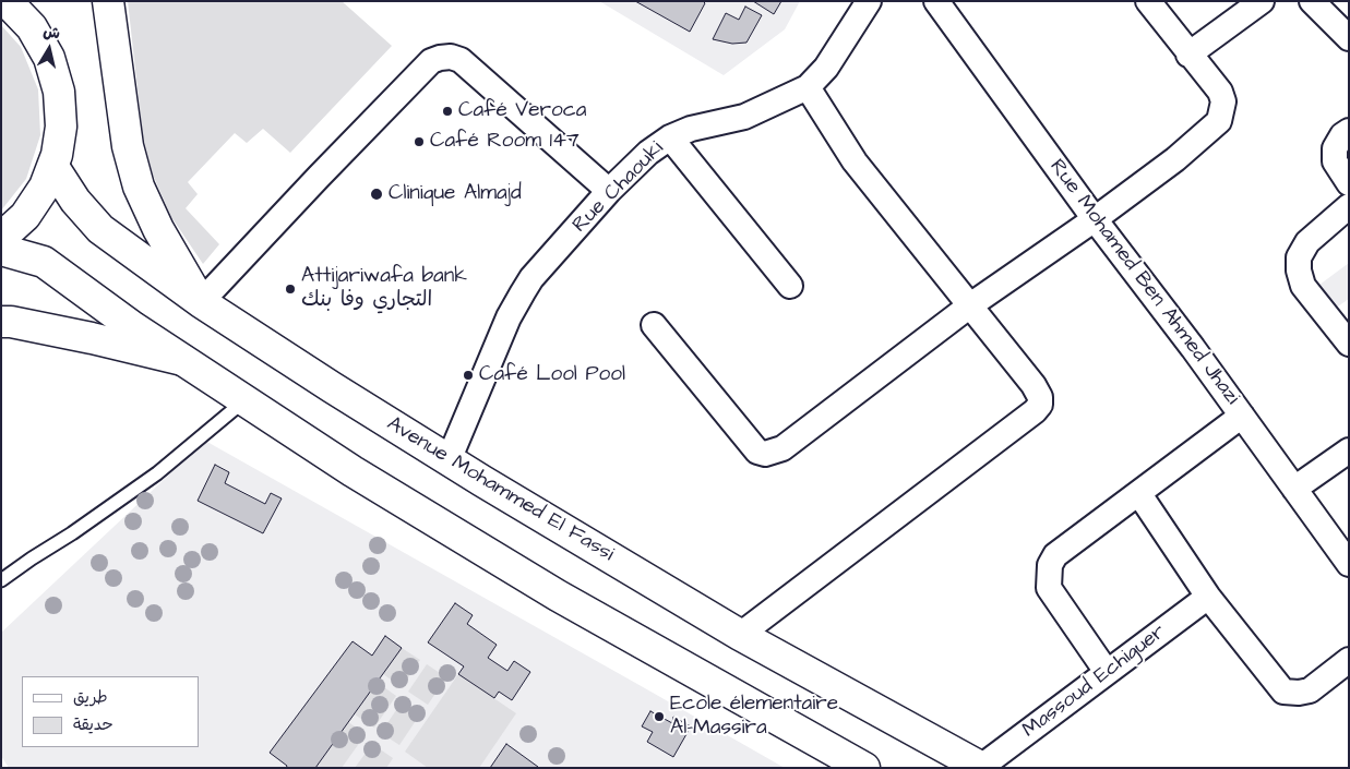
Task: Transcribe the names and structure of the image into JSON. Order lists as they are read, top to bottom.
{
  "streets": {
    "main road": ["Avenue Mohammed El Fassi"],
    "street": ["Rue Chaouki", "Rue Mohamed Ben Ahmed Jhazi", "Massoud Echiguer"]
  },
  "crossings": [
    ["Rue Chaouki", "Avenue Mohammed El Fassi"],
    ["Avenue Mohammed El Fassi", "Massoud Echiguer"]
  ],
  "places": [
    "Café Veroca",
    "Café Room 147",
    "Clinique Almajd",
    "Attijariwafa bank التجاري وفا بنك",
    "Café Lool Pool",
    "Ecole élementaire Al-Massira"
  ],
  "legend": ["طريق", "حديقة"],
  "north": "top"
}
